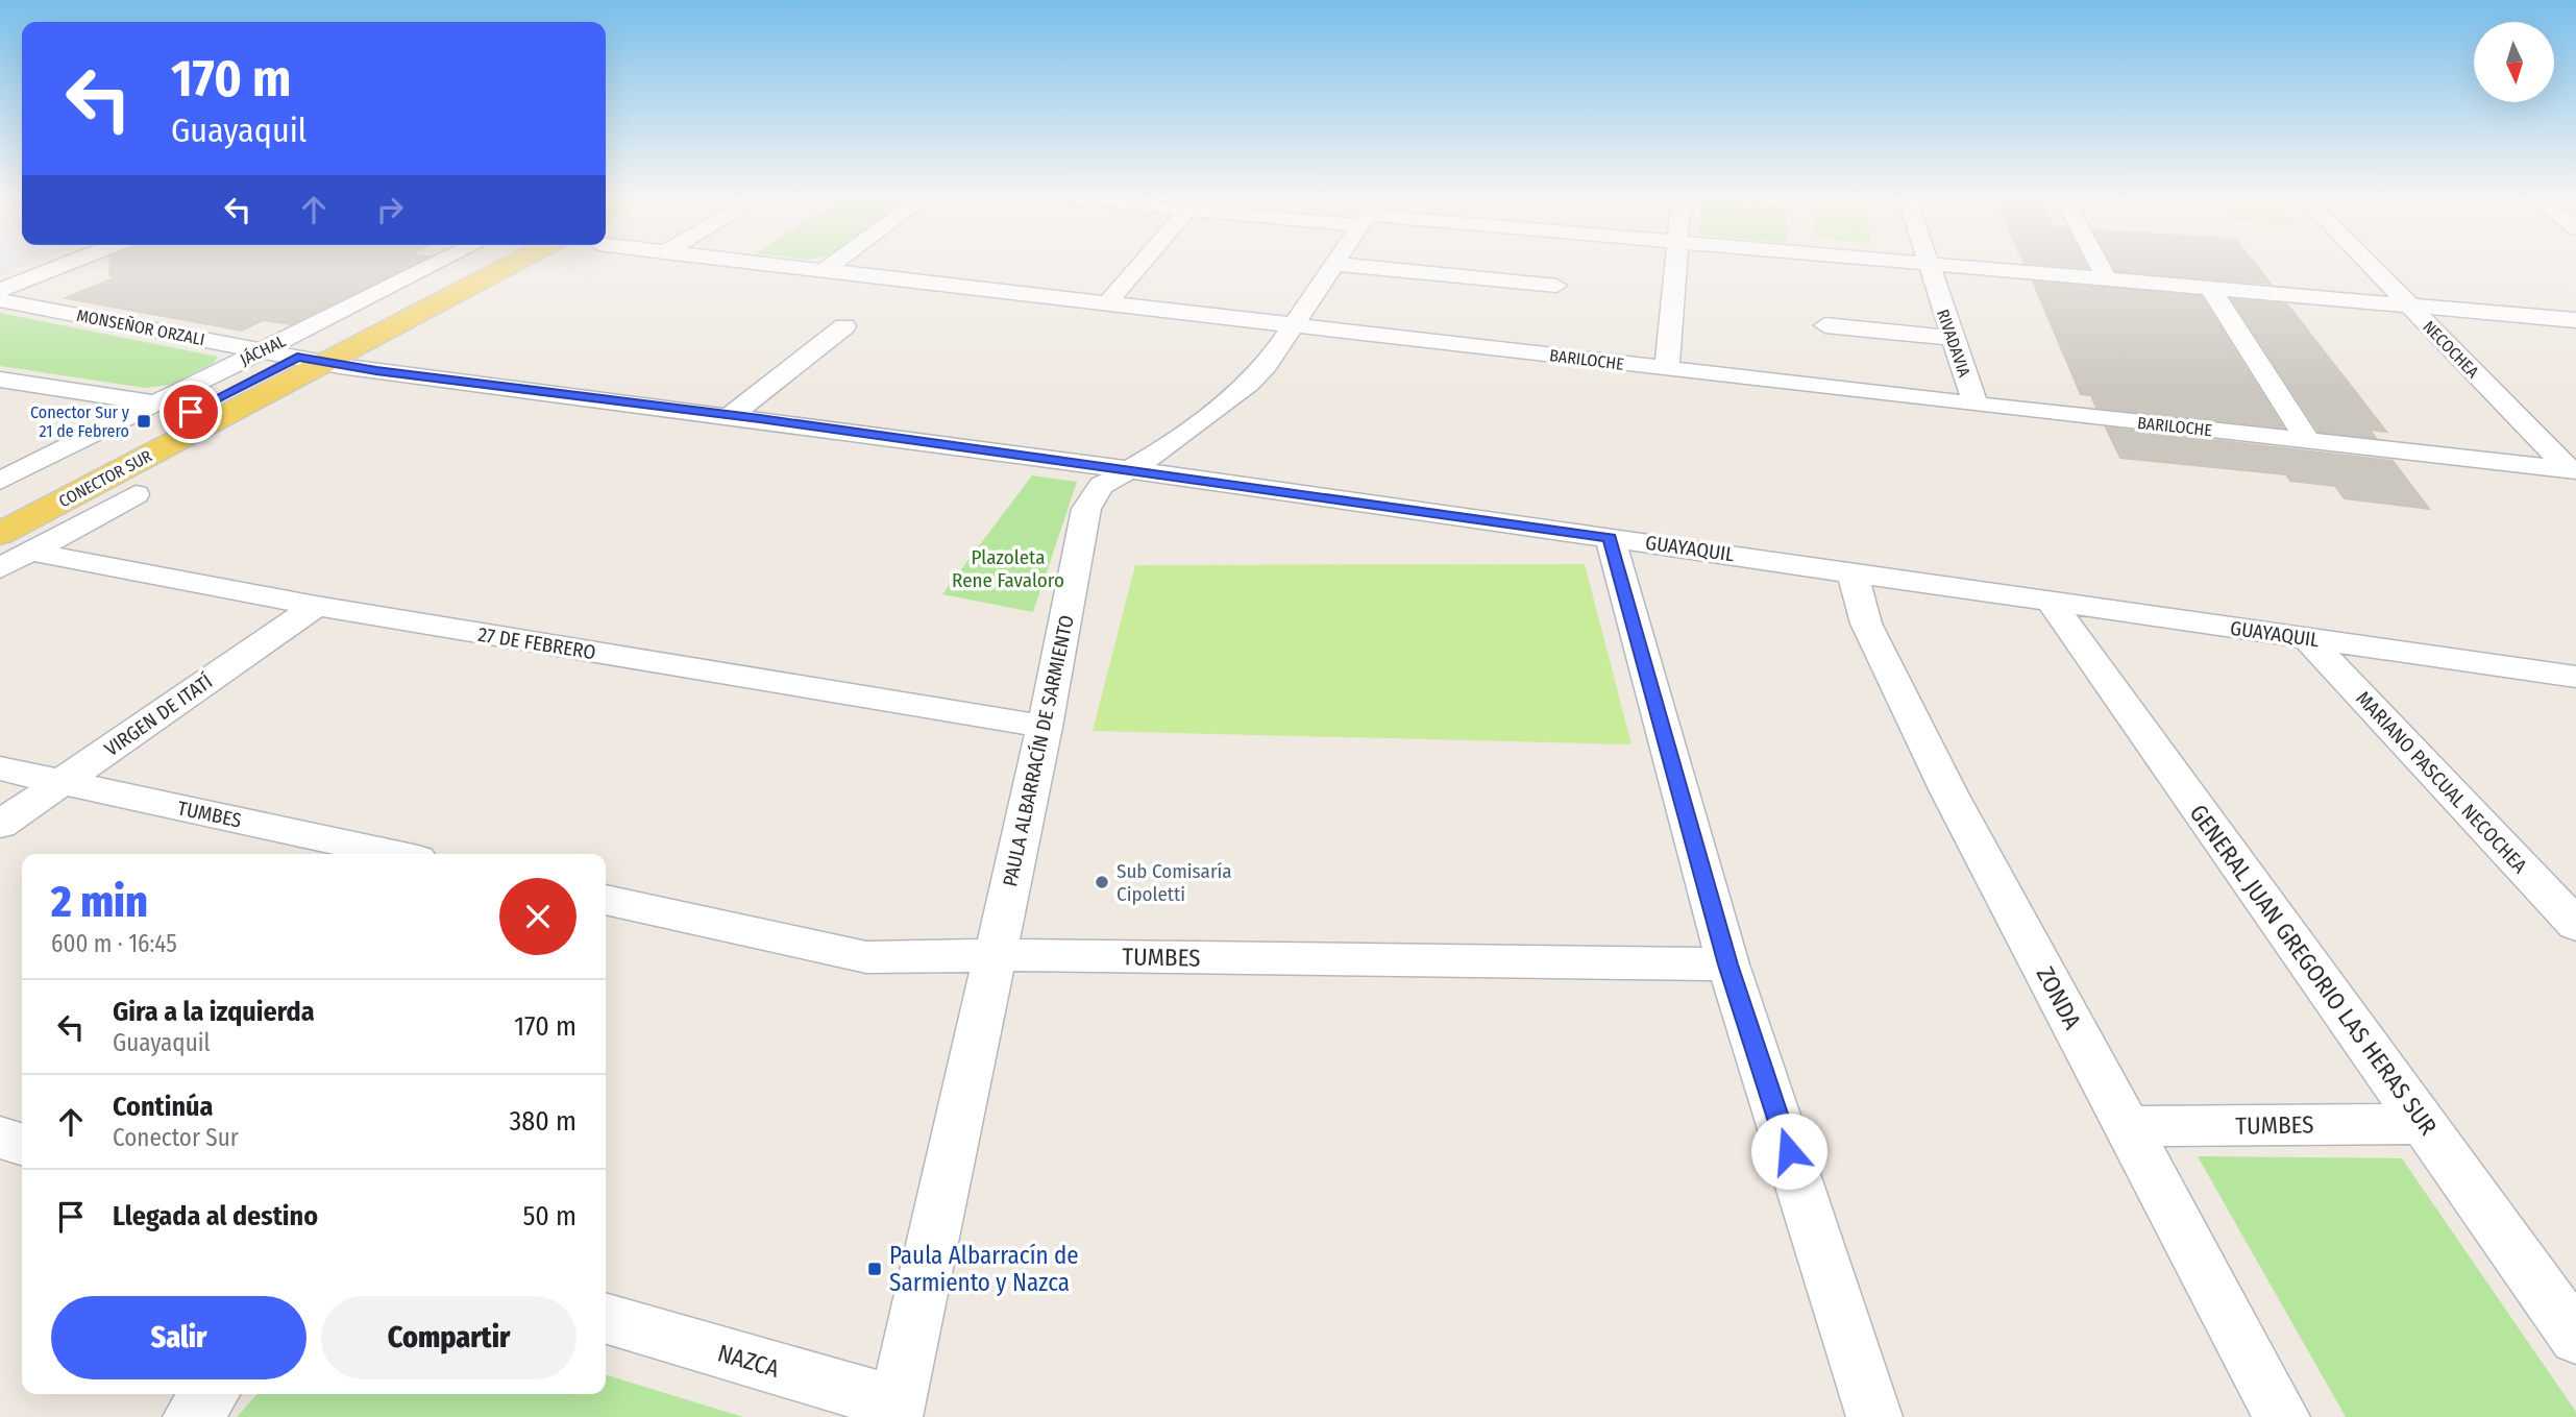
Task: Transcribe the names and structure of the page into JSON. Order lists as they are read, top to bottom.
{
  "streets": {
    "main road": ["CONECTOR SUR"],
    "street": [
      "MONSEÑOR ORZALI",
      "RIVADAVIA",
      "NECOCHEA",
      "JÁCHAL",
      "BARILOCHE",
      "GUAYAQUIL",
      "27 DE FEBRERO",
      "VIRGEN DE ITATÍ",
      "PAULA ALBARRACÍN DE SARMIENTO",
      "MARIANO PASCUAL NECOCHEA",
      "TUMBES",
      "GENERAL JUAN GREGORIO LAS HERAS SUR",
      "ZONDA",
      "NAZCA"
    ]
  },
  "crossings": [
    ["MONSEÑOR ORZALI", "JÁCHAL"],
    ["MONSEÑOR ORZALI", "CONECTOR SUR"],
    ["MONSEÑOR ORZALI", "GUAYAQUIL"],
    ["RIVADAVIA", "BARILOCHE"],
    ["NECOCHEA", "BARILOCHE"],
    ["BARILOCHE", "PAULA ALBARRACÍN DE SARMIENTO"],
    ["CONECTOR SUR", "GUAYAQUIL"],
    ["GUAYAQUIL", "PAULA ALBARRACÍN DE SARMIENTO"],
    ["GUAYAQUIL", "MARIANO PASCUAL NECOCHEA"],
    ["GUAYAQUIL", "GENERAL JUAN GREGORIO LAS HERAS SUR"],
    ["GUAYAQUIL", "ZONDA"],
    ["27 DE FEBRERO", "VIRGEN DE ITATÍ"],
    ["27 DE FEBRERO", "PAULA ALBARRACÍN DE SARMIENTO"],
    ["VIRGEN DE ITATÍ", "TUMBES"],
    ["PAULA ALBARRACÍN DE SARMIENTO", "TUMBES"],
    ["PAULA ALBARRACÍN DE SARMIENTO", "NAZCA"],
    ["TUMBES", "GENERAL JUAN GREGORIO LAS HERAS SUR"],
    ["TUMBES", "ZONDA"]
  ],
  "parks": ["Plazoleta Rene Favaloro"],
  "places": {
    "transit": ["Conector Sur y 21 de Febrero", "Paula Albarracín de Sarmiento y Nazca"],
    "other": ["Sub Comisaría Cipoletti"]
  },
  "north": "bottom",
  "page": {
    "turn": ["170 m", "Guayaquil"],
    "heading": ["2 min", "600 m · 16:45"],
    "list": [
      {
        "name": "Gira a la izquierda",
        "note": "Guayaquil",
        "value": "170 m"
      },
      {
        "name": "Continúa",
        "note": "Conector Sur",
        "value": "380 m"
      },
      {
        "name": "Llegada al destino",
        "value": "50 m"
      }
    ],
    "buttons": ["Salir", "Compartir"]
  }
}
